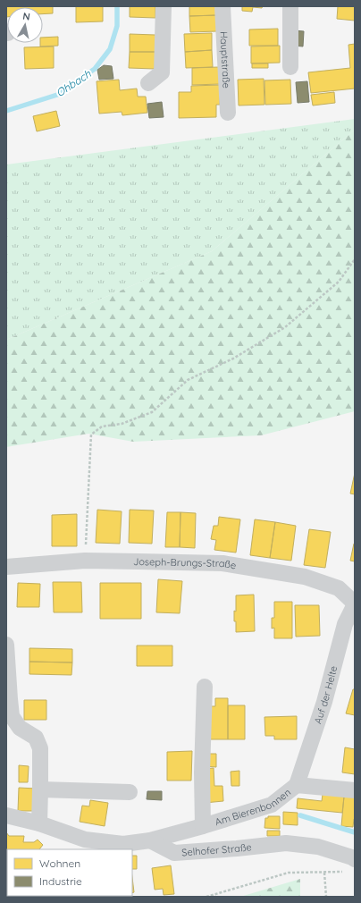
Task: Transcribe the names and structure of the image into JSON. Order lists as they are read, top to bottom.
{
  "streets": {
    "street": [
      "Hauptstraße",
      "Joseph-Brungs-Straße",
      "Auf der Helte",
      "Am Bierenbonnen",
      "Selhofer Straße"
    ]
  },
  "crossings": [
    ["Joseph-Brungs-Straße", "Auf der Helte"],
    ["Auf der Helte", "Am Bierenbonnen"],
    ["Am Bierenbonnen", "Selhofer Straße"]
  ],
  "water": ["Ohbach"],
  "legend": ["Wohnen", "Industrie"],
  "north": "top"
}
